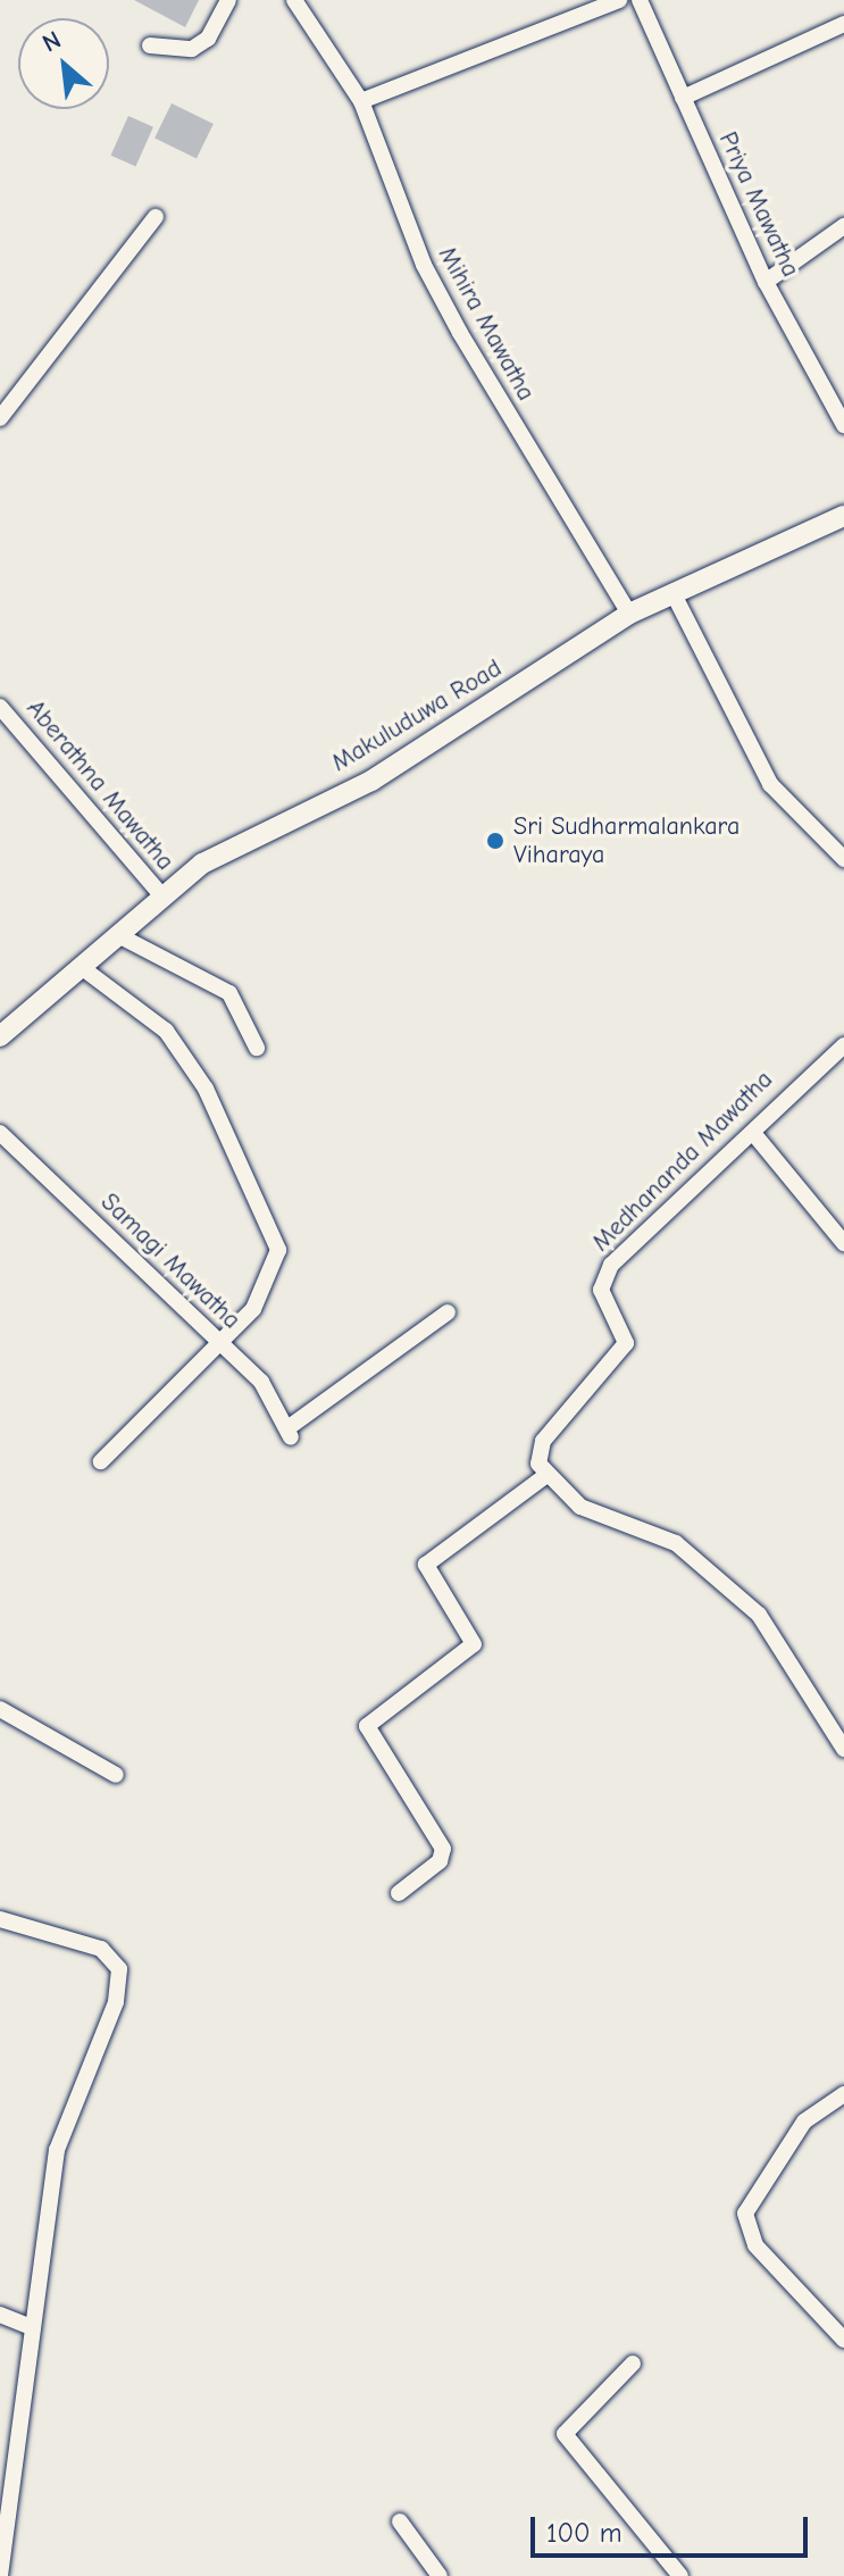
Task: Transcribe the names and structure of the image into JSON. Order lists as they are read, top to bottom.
{
  "streets": {
    "street": [
      "Priya Mawatha",
      "Mihira Mawatha",
      "Makuluduwa Road",
      "Aberathna Mawatha",
      "Medhananda Mawatha",
      "Samagi Mawatha"
    ]
  },
  "crossings": [
    ["Mihira Mawatha", "Makuluduwa Road"],
    ["Makuluduwa Road", "Aberathna Mawatha"]
  ],
  "places": ["Sri Sudharmalankara Viharaya"],
  "scale_bar": "100 m",
  "north": "top left"
}
